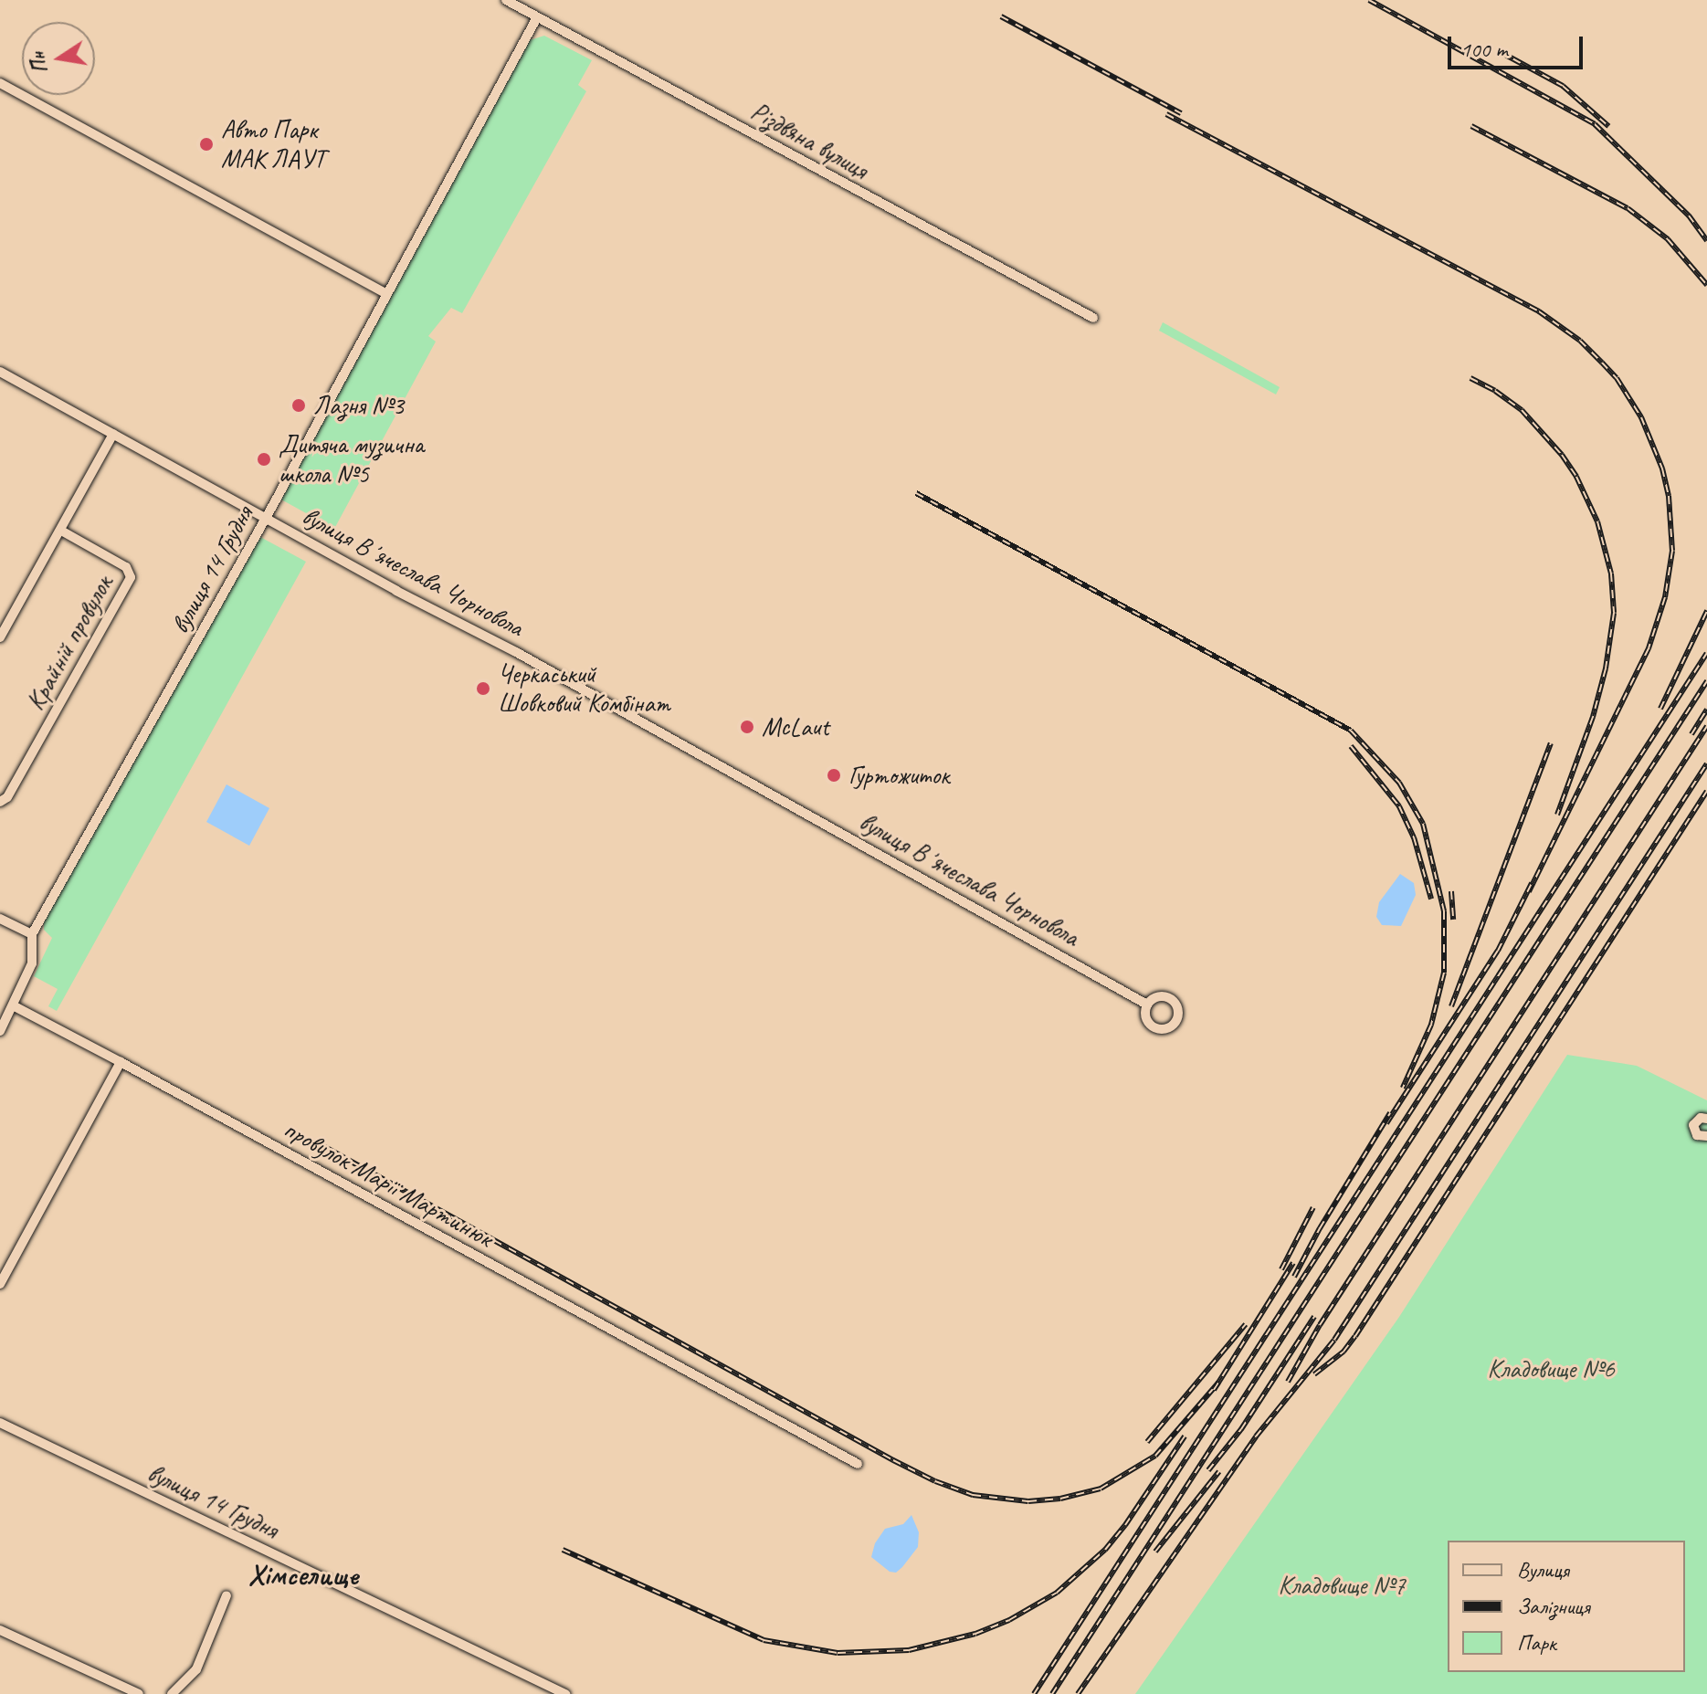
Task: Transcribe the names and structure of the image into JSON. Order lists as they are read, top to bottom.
{
  "streets": {
    "street": [
      "Різдвяна вулиця",
      "вулиця 14 Грудня",
      "вулиця Вʼячеслава Чорновола",
      "Крайній провулок",
      "провулок Марії Мартинюк"
    ]
  },
  "crossings": [
    ["Різдвяна вулиця", "вулиця 14 Грудня"],
    ["вулиця 14 Грудня", "вулиця Вʼячеслава Чорновола"],
    ["вулиця 14 Грудня", "провулок Марії Мартинюк"]
  ],
  "districts": ["Хімселище"],
  "parks": ["Кладовище №6", "Кладовище №7"],
  "places": [
    "Авто Парк МАК ЛАУТ",
    "Лазня №3",
    "Дитяча музична школа №5",
    "Черкаський Шовковий Комбінат",
    "McLaut",
    "Гуртожиток"
  ],
  "legend": ["Вулиця", "Залізниця", "Парк"],
  "scale_bar": "100 m",
  "north": "left"
}
